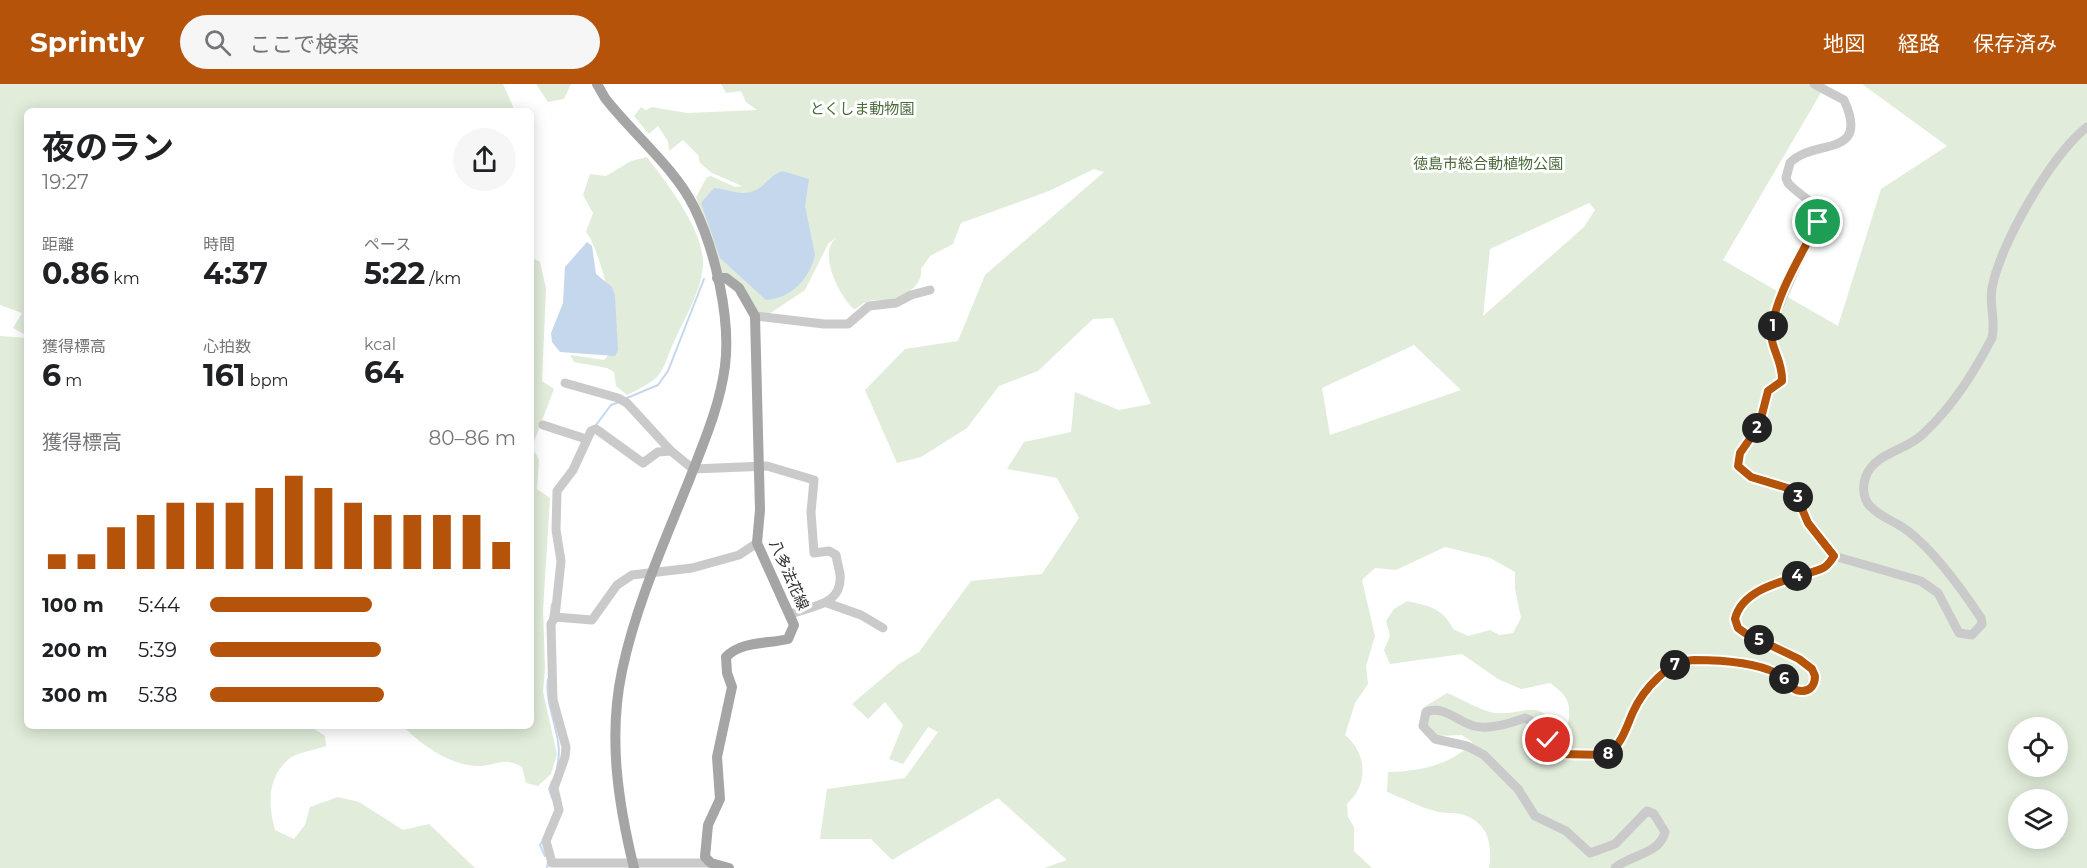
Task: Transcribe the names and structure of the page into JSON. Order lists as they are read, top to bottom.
{
  "streets": {
    "main road": ["八多法花線"]
  },
  "parks": ["とくしま動物園", "徳島市総合動植物公園"],
  "page": {
    "header": "Sprintly",
    "search": "ここで検索",
    "nav": ["地図", "経路", "保存済み"],
    "heading": ["夜のラン", "19:27"],
    "stats": [
      ["距離", "0.86 km"],
      ["時間", "4:37"],
      ["ペース", "5:22 /km"],
      ["獲得標高", "6 m"],
      ["心拍数", "161 bpm"],
      ["kcal", "64"]
    ],
    "pins": [
      "1",
      "2",
      "3",
      "4",
      "5",
      "7",
      "6",
      "8"
    ],
    "chart": ["獲得標高", "80–86 m"],
    "list": [
      {
        "name": "100 m",
        "note": "5:44"
      },
      {
        "name": "200 m",
        "note": "5:39"
      },
      {
        "name": "300 m",
        "note": "5:38"
      }
    ]
  }
}
